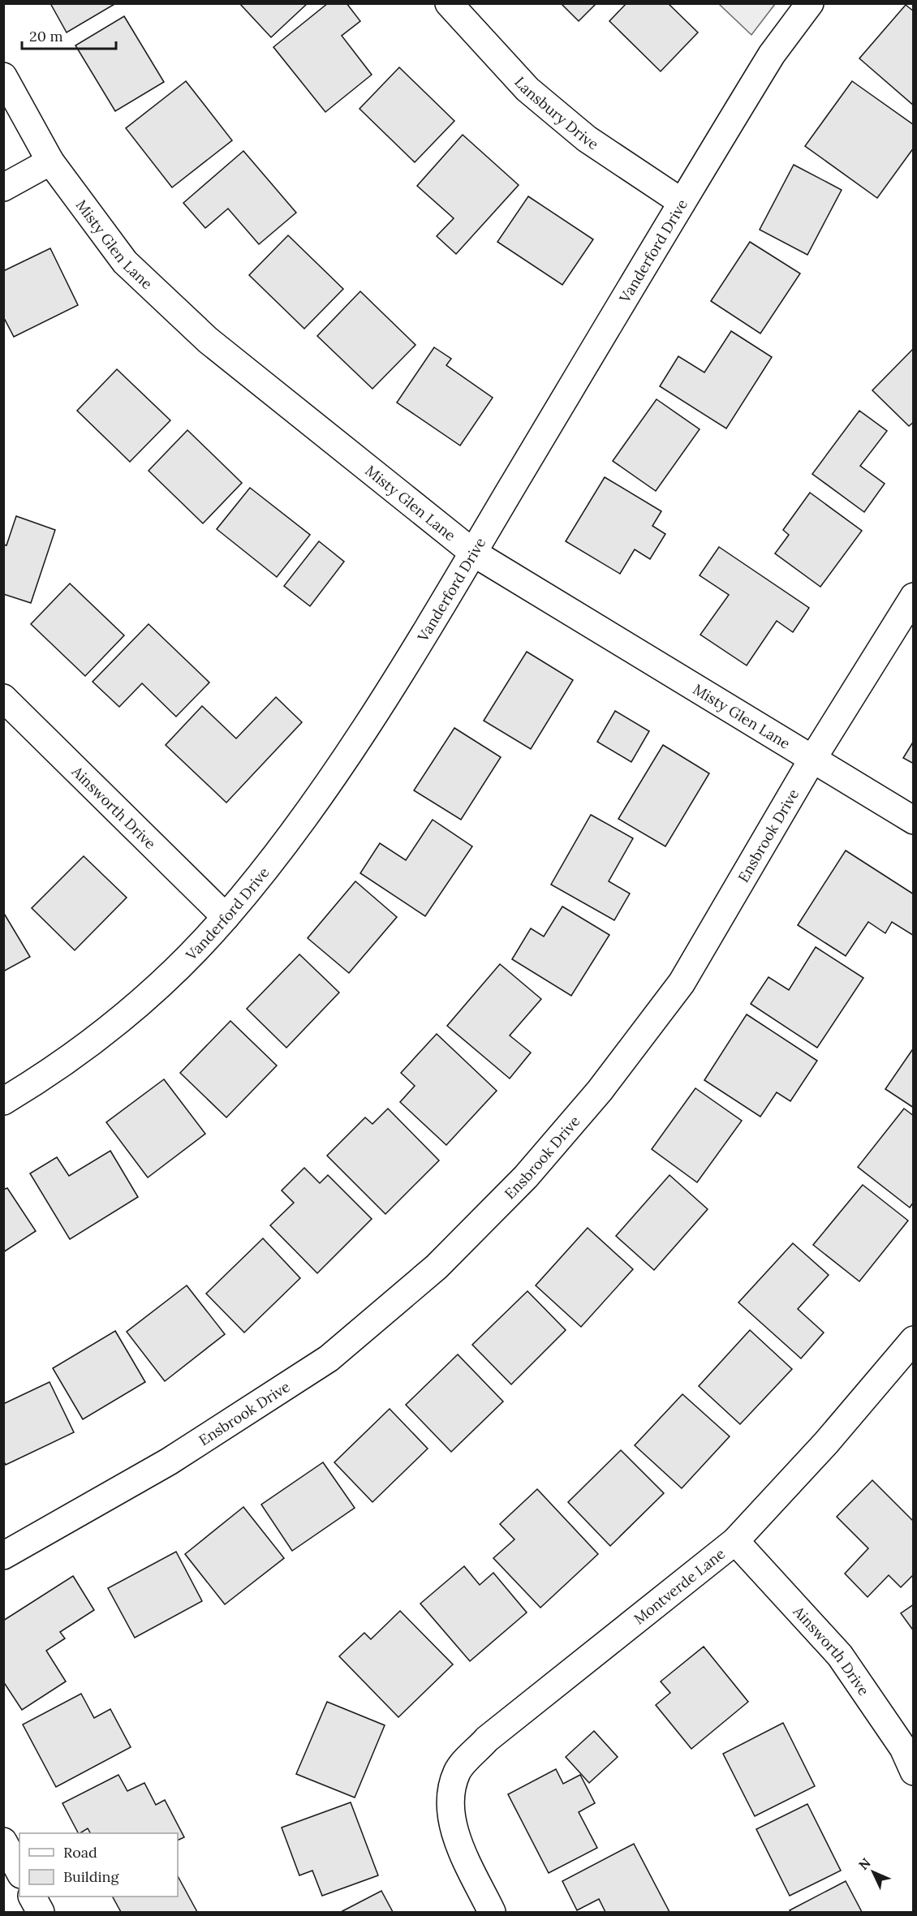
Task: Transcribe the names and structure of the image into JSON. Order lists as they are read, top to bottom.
{
  "streets": {
    "street": [
      "Lansbury Drive",
      "Misty Glen Lane",
      "Vanderford Drive",
      "Ainsworth Drive",
      "Ensbrook Drive",
      "Montverde Lane"
    ]
  },
  "crossings": [
    ["Lansbury Drive", "Vanderford Drive"],
    ["Misty Glen Lane", "Vanderford Drive"],
    ["Misty Glen Lane", "Ensbrook Drive"],
    ["Vanderford Drive", "Ainsworth Drive"],
    ["Ainsworth Drive", "Montverde Lane"]
  ],
  "legend": ["Road", "Building"],
  "scale_bar": "20 m",
  "north": "top left"
}
